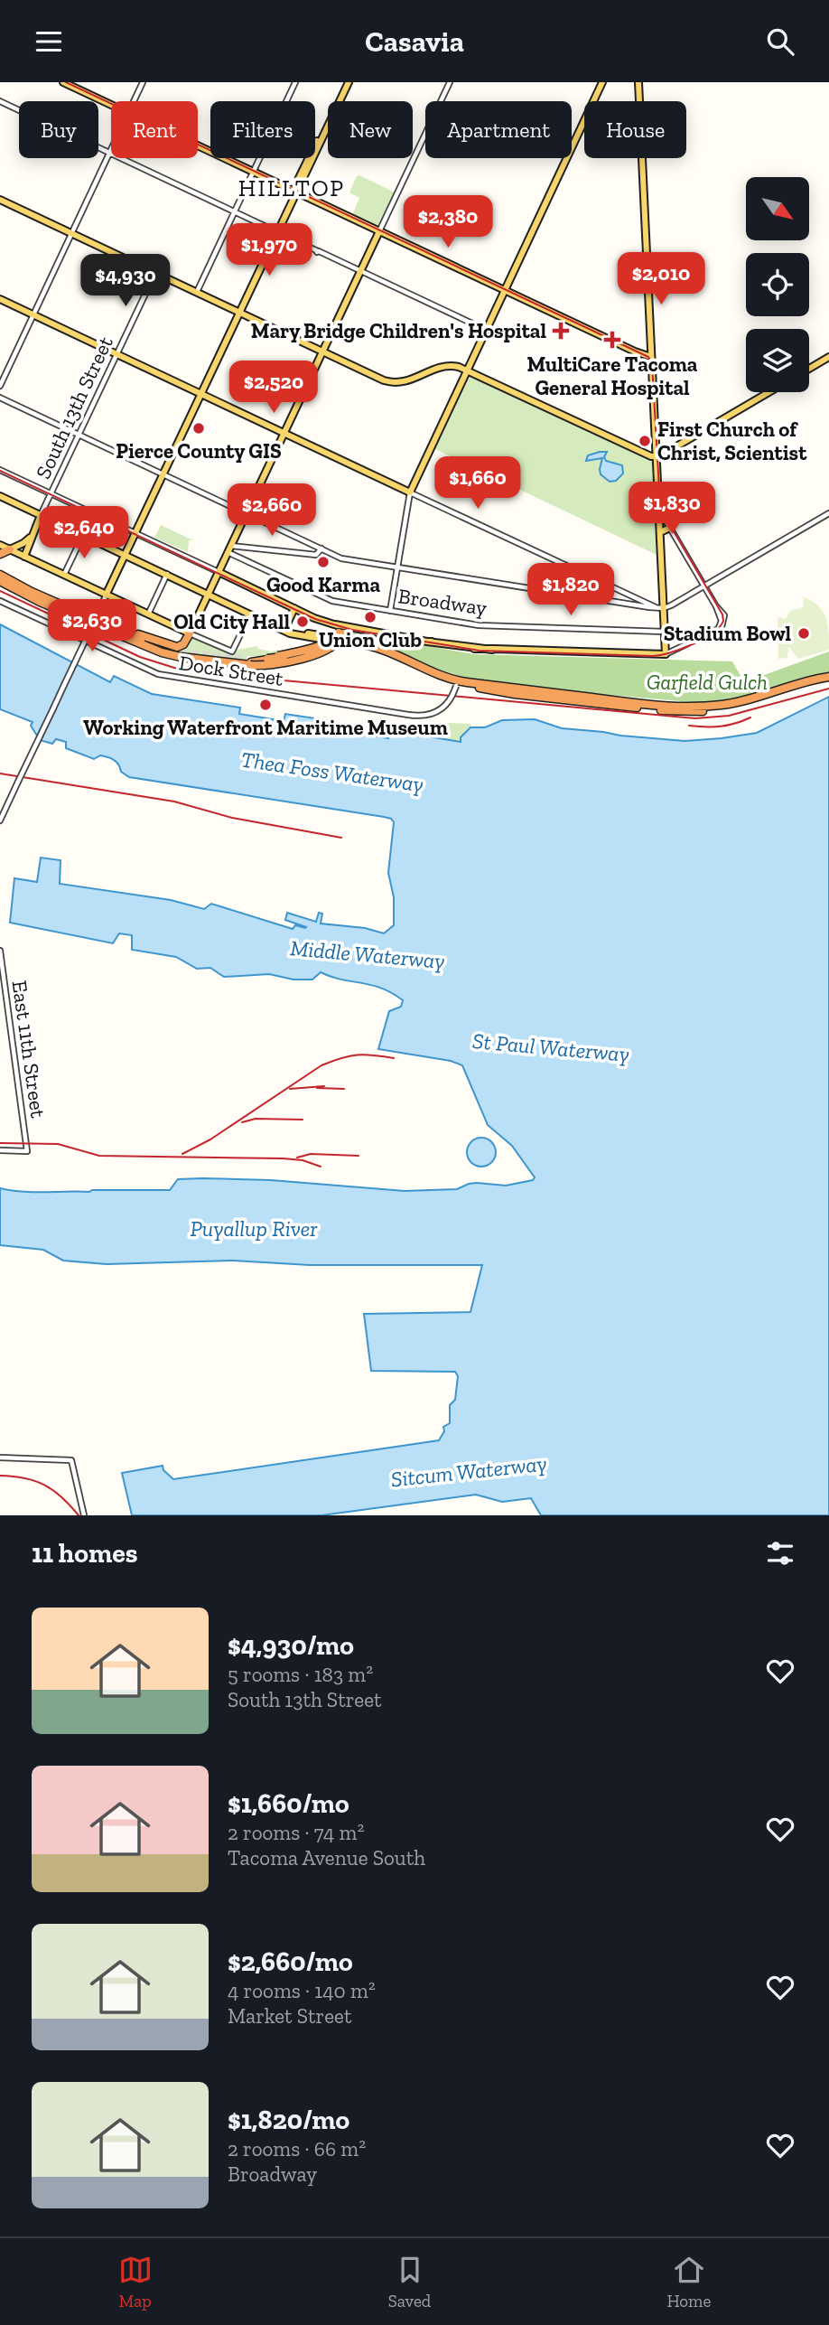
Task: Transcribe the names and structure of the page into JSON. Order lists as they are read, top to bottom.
{
  "streets": {
    "main road": ["South 13th Street"],
    "street": ["Broadway", "Dock Street", "East 11th Street"]
  },
  "districts": ["HILLTOP"],
  "water": [
    "Thea Foss Waterway",
    "Middle Waterway",
    "St Paul Waterway",
    "Puyallup River",
    "Sitcum Waterway"
  ],
  "parks": ["Garfield Gulch"],
  "places": {
    "health": ["Mary Bridge Children's Hospital", "MultiCare Tacoma General Hospital"],
    "other": [
      "Pierce County GIS",
      "First Church of Christ, Scientist",
      "Good Karma",
      "Union Club",
      "Old City Hall",
      "Stadium Bowl",
      "Working Waterfront Maritime Museum"
    ]
  },
  "north": "bottom right",
  "page": {
    "header": "Casavia",
    "chip": [
      "Buy",
      "Rent",
      "Filters",
      "New",
      "Apartment",
      "House"
    ],
    "price": [
      "$2,380",
      "$1,970",
      "$2,010",
      "$4,930",
      "$2,520",
      "$1,660",
      "$1,830",
      "$2,660",
      "$2,640",
      "$1,820",
      "$2,630"
    ],
    "heading": "11 homes",
    "list": [
      {
        "name": "$4,930/mo",
        "note": "5 rooms · 183 m² · South 13th Street"
      },
      {
        "name": "$1,660/mo",
        "note": "2 rooms · 74 m² · Tacoma Avenue South"
      },
      {
        "name": "$2,660/mo",
        "note": "4 rooms · 140 m² · Market Street"
      },
      {
        "name": "$1,820/mo",
        "note": "2 rooms · 66 m² · Broadway"
      }
    ],
    "tabs": ["Map", "Saved", "Home"]
  }
}
